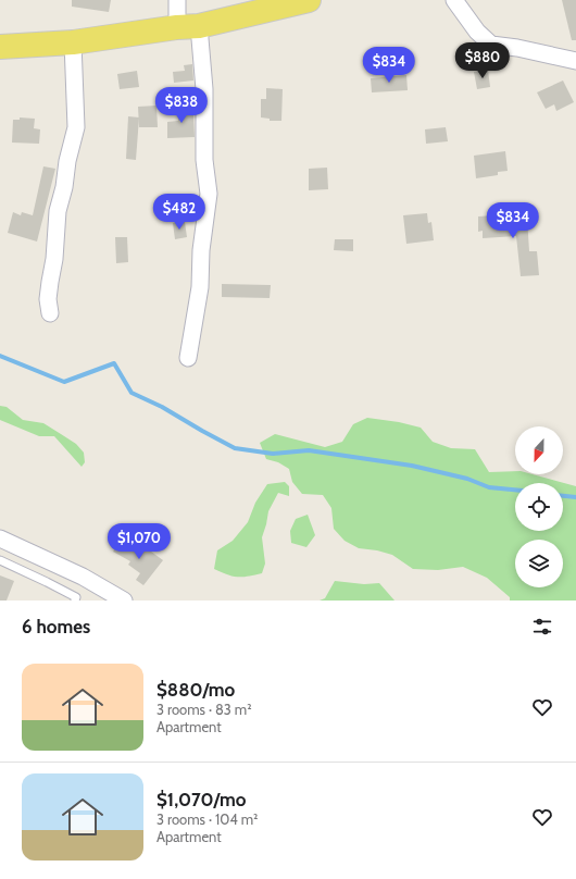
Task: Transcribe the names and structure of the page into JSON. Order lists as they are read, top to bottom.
{
  "north": "bottom",
  "page": {
    "price": [
      "$880",
      "$834",
      "$838",
      "$482",
      "$834",
      "$1,070"
    ],
    "heading": "6 homes",
    "list": [
      {
        "name": "$880/mo",
        "note": "3 rooms · 83 m² · Apartment"
      },
      {
        "name": "$1,070/mo",
        "note": "3 rooms · 104 m² · Apartment"
      }
    ]
  }
}
